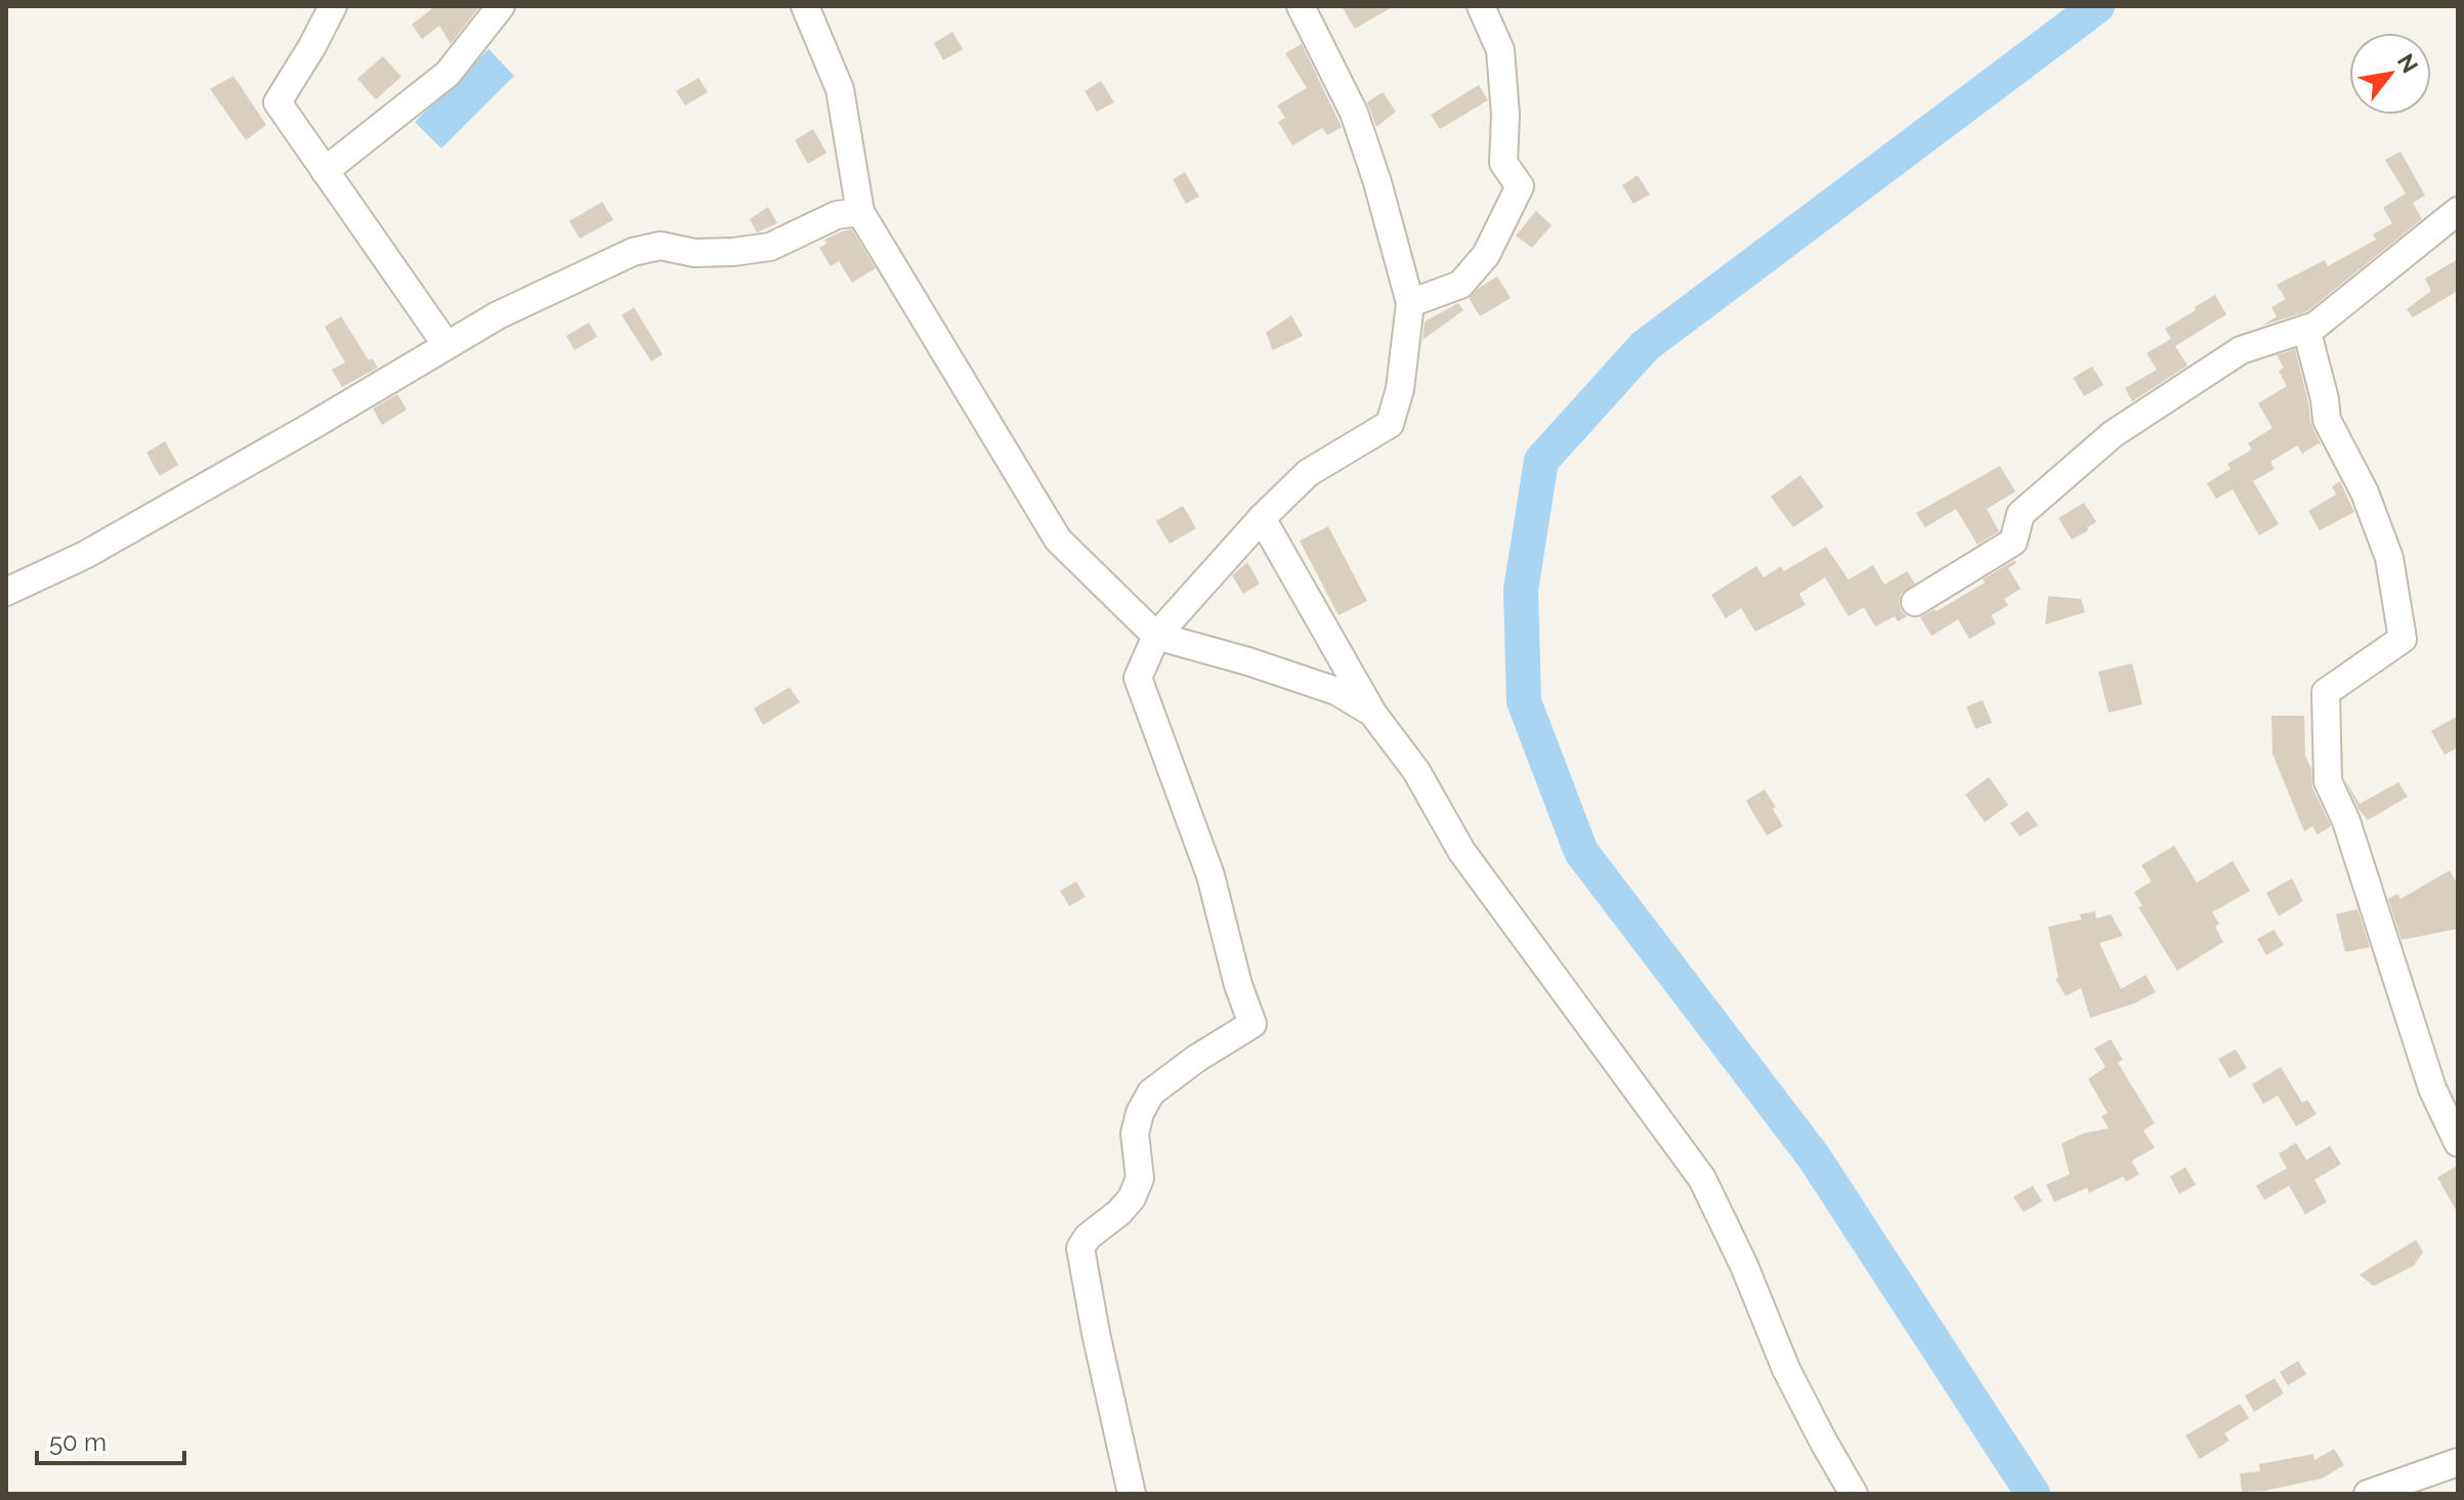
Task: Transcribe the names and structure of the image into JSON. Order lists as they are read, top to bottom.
{
  "scale_bar": "50 m",
  "north": "top right"
}
